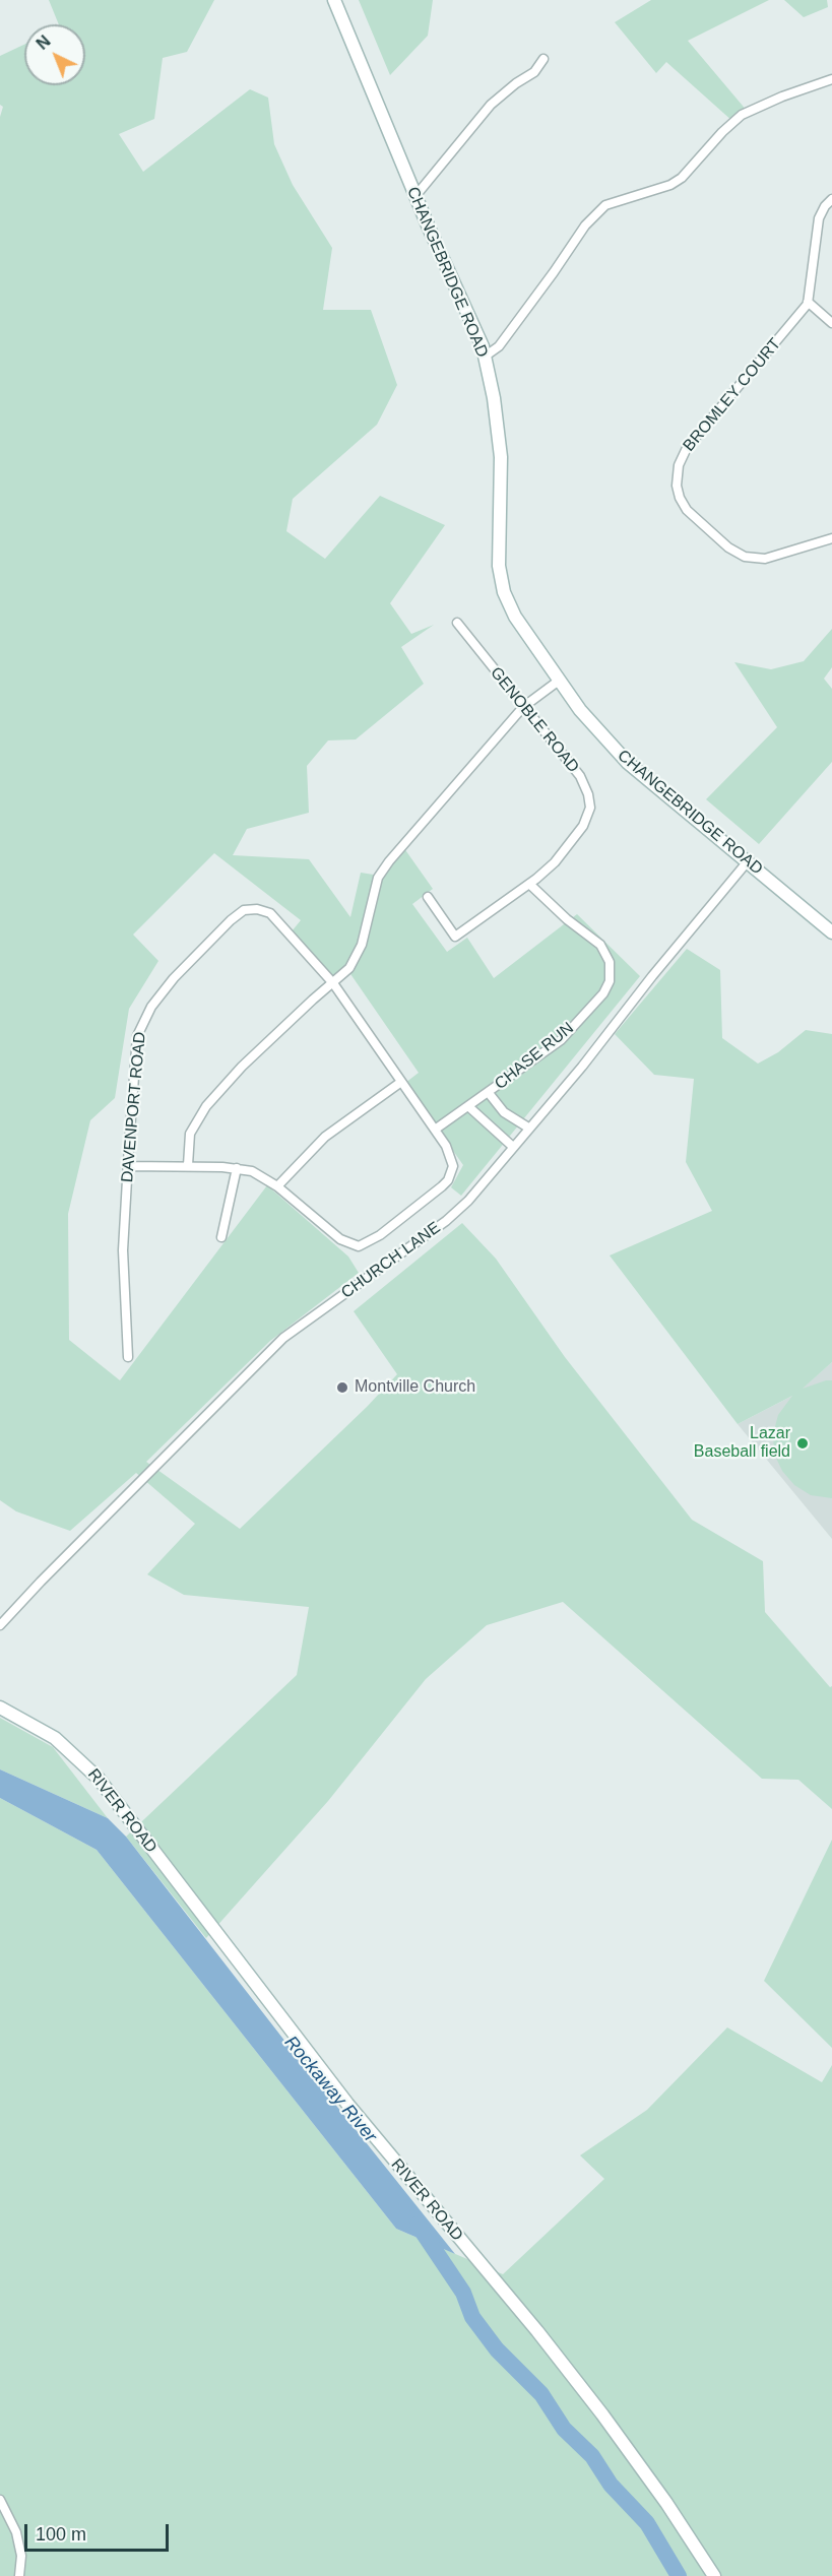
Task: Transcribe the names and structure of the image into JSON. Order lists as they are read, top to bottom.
{
  "streets": {
    "street": [
      "CHANGEBRIDGE ROAD",
      "BROMLEY COURT",
      "GENOBLE ROAD",
      "CHASE RUN",
      "DAVENPORT ROAD",
      "CHURCH LANE",
      "RIVER ROAD"
    ]
  },
  "crossings": [
    ["CHANGEBRIDGE ROAD", "CHURCH LANE"],
    ["GENOBLE ROAD", "CHASE RUN"],
    ["CHASE RUN", "DAVENPORT ROAD"],
    ["CHASE RUN", "CHURCH LANE"]
  ],
  "water": ["Rockaway River"],
  "places": ["Montville Church", "Lazar Baseball field"],
  "scale_bar": "100 m",
  "north": "top left"
}
